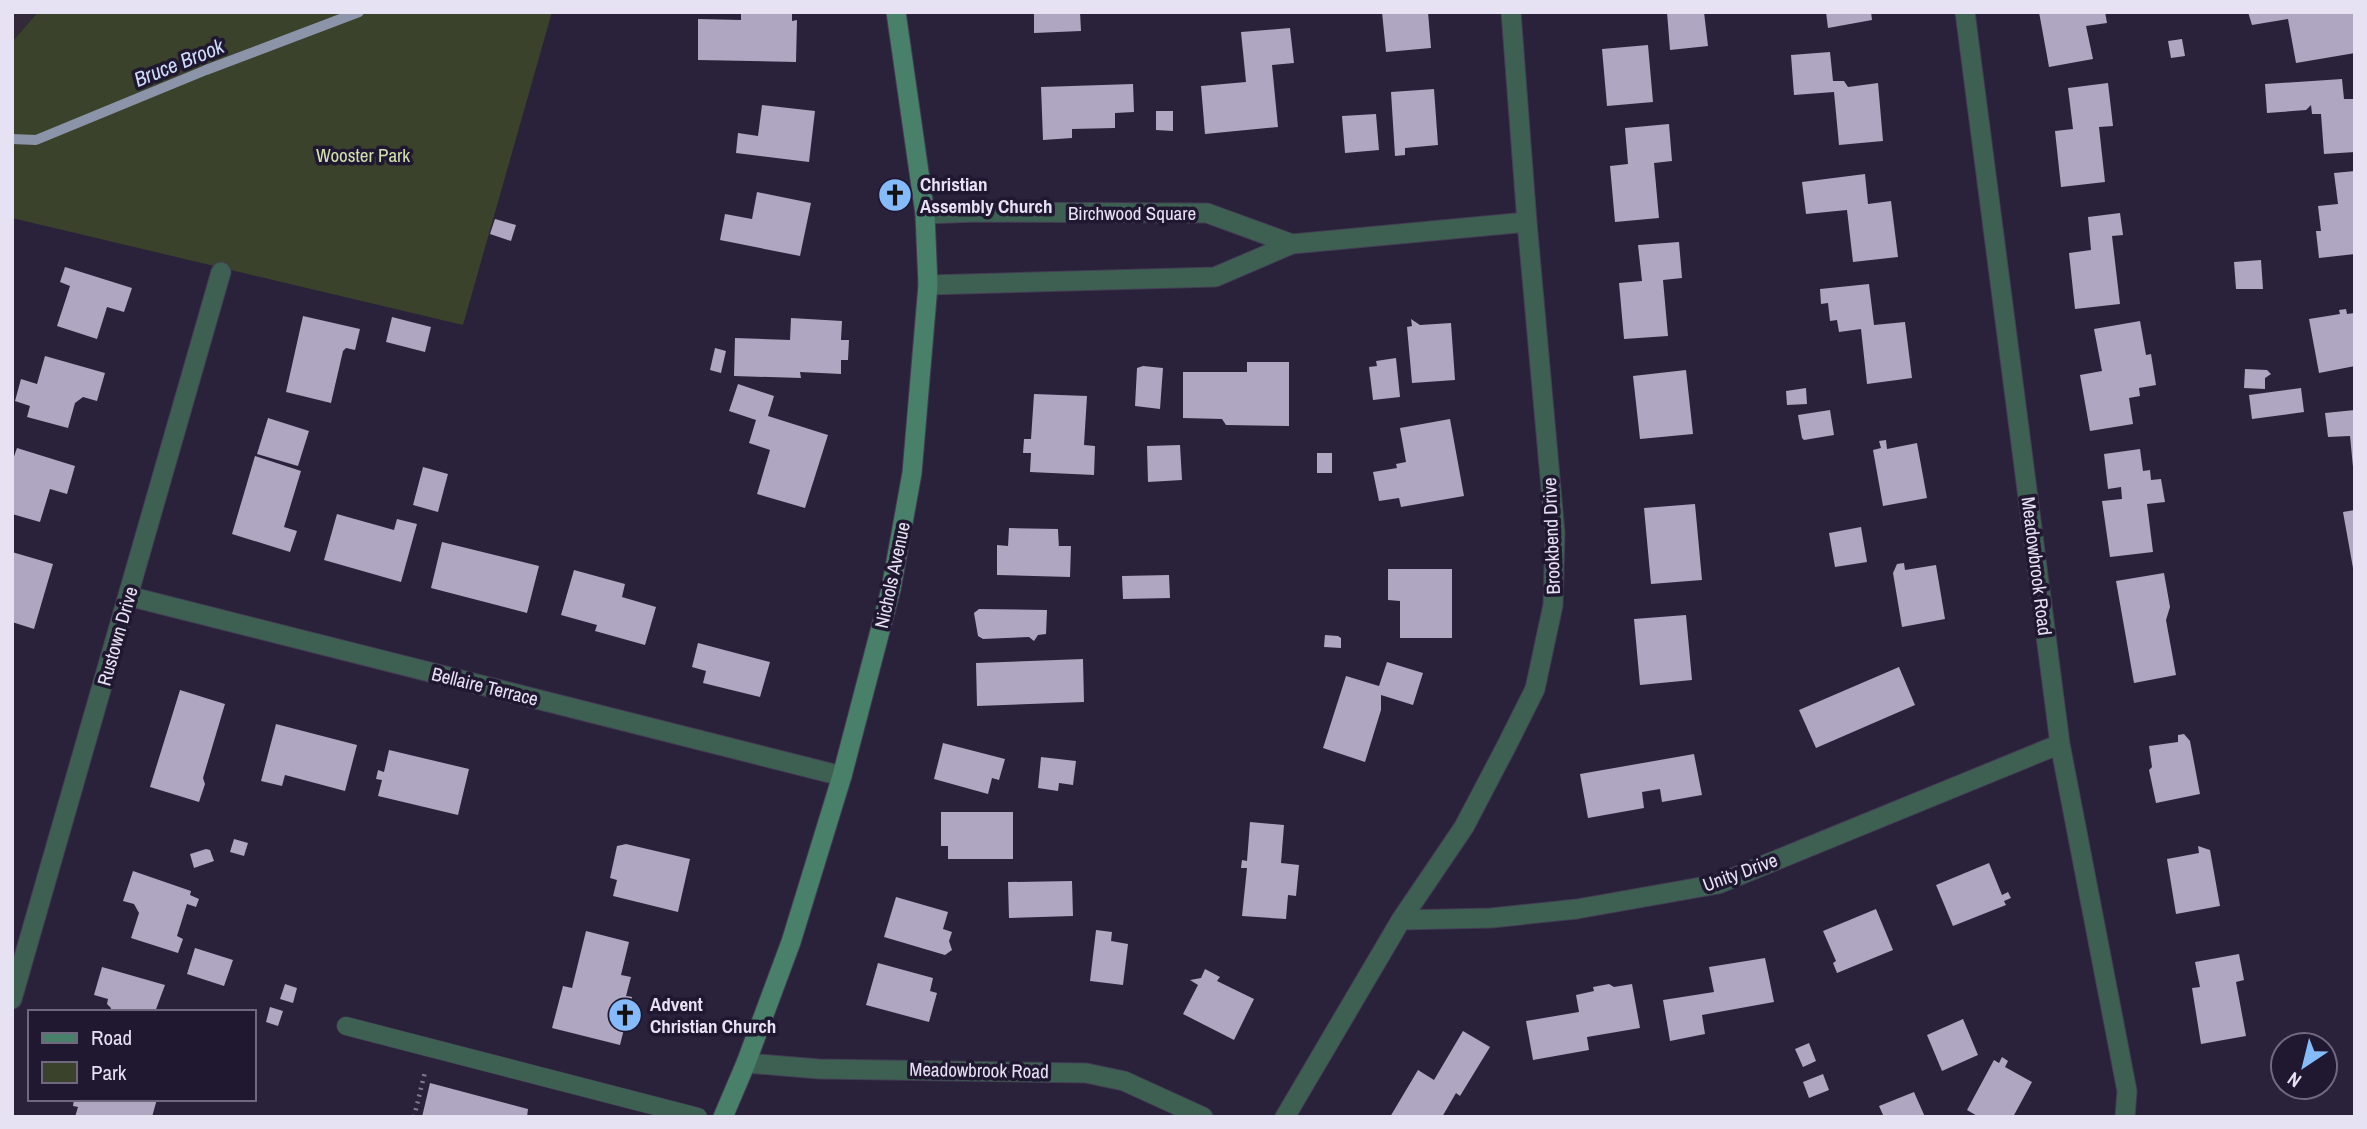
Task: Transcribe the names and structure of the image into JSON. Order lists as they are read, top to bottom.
{
  "streets": {
    "main road": ["Nichols Avenue"],
    "street": [
      "Birchwood Square",
      "Brookbend Drive",
      "Meadowbrook Road",
      "Rustown Drive",
      "Bellaire Terrace",
      "Unity Drive"
    ]
  },
  "crossings": [
    ["Birchwood Square", "Brookbend Drive"],
    ["Birchwood Square", "Nichols Avenue"],
    ["Brookbend Drive", "Unity Drive"],
    ["Meadowbrook Road", "Nichols Avenue"],
    ["Meadowbrook Road", "Unity Drive"],
    ["Nichols Avenue", "Bellaire Terrace"],
    ["Rustown Drive", "Bellaire Terrace"]
  ],
  "water": ["Bruce Brook"],
  "parks": ["Wooster Park"],
  "places": {
    "church": ["Christian Assembly Church", "Advent Christian Church"]
  },
  "legend": ["Road", "Park"],
  "north": "bottom left"
}
